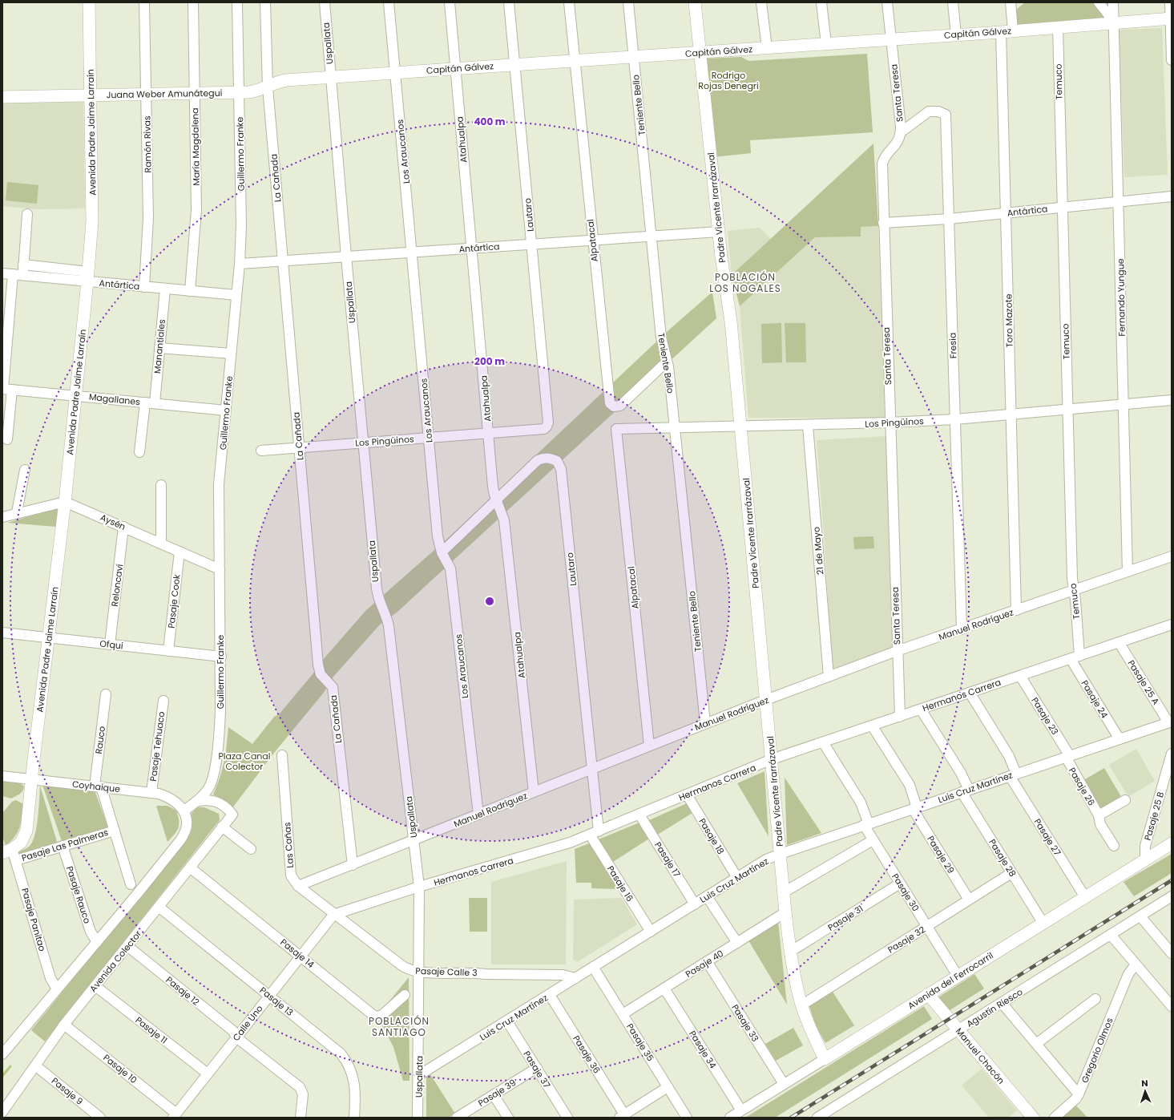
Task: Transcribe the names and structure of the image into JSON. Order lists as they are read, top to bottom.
{
  "streets": {
    "street": [
      "Capitán Gálvez",
      "Uspallata",
      "Temuco",
      "Santa Teresa",
      "Juana Weber Amunátegui",
      "Teniente Bello",
      "Avenida Padre Jaime Larraín",
      "Atahualpa",
      "Ramón Rivas",
      "María Magdalena",
      "Los Araucanos",
      "Guillermo Franke",
      "La Cañada",
      "Padre Vicente Irarrázaval",
      "Antártica",
      "Lautaro",
      "Alpatacal",
      "Fernando Yungue",
      "Toro Mazote",
      "Fresia",
      "Manantiales",
      "Magallanes",
      "Los Pingüinos",
      "Aysén",
      "21 de Mayo",
      "Reloncaví",
      "Pasaje Cook",
      "Manuel Rodríguez",
      "Ofqui",
      "Pasaje 25 A",
      "Hermanos Carrera",
      "Pasaje 24",
      "Pasaje 23",
      "Rauco",
      "Pasaje Tehuaco",
      "Coyhaique",
      "Pasaje 26",
      "Luis Cruz Martínez",
      "Pasaje 25 B",
      "Pasaje 18",
      "Pasaje 27",
      "Pasaje Las Palmeras",
      "Las Cañas",
      "Pasaje 29",
      "Pasaje 28",
      "Pasaje 17",
      "Pasaje 16",
      "Pasaje 30",
      "Pasaje Rauco",
      "Pasaje 31",
      "Pasaje Panitao",
      "Pasaje 32",
      "Pasaje 14",
      "Avenida Colector",
      "Pasaje 40",
      "Pasaje Calle 3",
      "Avenida del Ferrocarril",
      "Pasaje 12",
      "Pasaje 13",
      "Agustín Riesco",
      "Calle Uno",
      "Pasaje 33",
      "Pasaje 11",
      "Pasaje 35",
      "Pasaje 34",
      "Gregorio Olmos",
      "Pasaje 36",
      "Manuel Chacón",
      "Pasaje 10",
      "Pasaje 37",
      "Pasaje 9",
      "Pasaje 39"
    ]
  },
  "crossings": [
    ["Capitán Gálvez", "Uspallata"],
    ["Capitán Gálvez", "Temuco"],
    ["Capitán Gálvez", "Santa Teresa"],
    ["Capitán Gálvez", "Juana Weber Amunátegui"],
    ["Capitán Gálvez", "Teniente Bello"],
    ["Capitán Gálvez", "Atahualpa"],
    ["Capitán Gálvez", "Los Araucanos"],
    ["Capitán Gálvez", "La Cañada"],
    ["Capitán Gálvez", "Padre Vicente Irarrázaval"],
    ["Capitán Gálvez", "Lautaro"],
    ["Capitán Gálvez", "Alpatacal"],
    ["Capitán Gálvez", "Fernando Yungue"],
    ["Capitán Gálvez", "Toro Mazote"],
    ["Uspallata", "Antártica"],
    ["Uspallata", "Los Pingüinos"],
    ["Uspallata", "Manuel Rodríguez"],
    ["Uspallata", "Hermanos Carrera"],
    ["Uspallata", "Luis Cruz Martínez"],
    ["Uspallata", "Pasaje Calle 3"],
    ["Temuco", "Antártica"],
    ["Temuco", "Los Pingüinos"],
    ["Temuco", "Manuel Rodríguez"],
    ["Temuco", "Hermanos Carrera"],
    ["Temuco", "Pasaje 24"],
    ["Santa Teresa", "Antártica"],
    ["Santa Teresa", "Fresia"],
    ["Santa Teresa", "Los Pingüinos"],
    ["Santa Teresa", "Manuel Rodríguez"],
    ["Santa Teresa", "Hermanos Carrera"],
    ["Juana Weber Amunátegui", "Avenida Padre Jaime Larraín"],
    ["Juana Weber Amunátegui", "Ramón Rivas"],
    ["Juana Weber Amunátegui", "María Magdalena"],
    ["Juana Weber Amunátegui", "Guillermo Franke"],
    ["Juana Weber Amunátegui", "La Cañada"],
    ["Teniente Bello", "Antártica"],
    ["Teniente Bello", "Alpatacal"],
    ["Teniente Bello", "Los Pingüinos"],
    ["Teniente Bello", "Manuel Rodríguez"],
    ["Avenida Padre Jaime Larraín", "Antártica"],
    ["Avenida Padre Jaime Larraín", "Magallanes"],
    ["Avenida Padre Jaime Larraín", "Aysén"],
    ["Avenida Padre Jaime Larraín", "Ofqui"],
    ["Avenida Padre Jaime Larraín", "Coyhaique"],
    ["Avenida Padre Jaime Larraín", "Pasaje Las Palmeras"],
    ["Avenida Padre Jaime Larraín", "Pasaje Panitao"],
    ["Atahualpa", "Antártica"],
    ["Atahualpa", "Lautaro"],
    ["Atahualpa", "Los Pingüinos"],
    ["Atahualpa", "Manuel Rodríguez"],
    ["Ramón Rivas", "Antártica"],
    ["María Magdalena", "Antártica"],
    ["Los Araucanos", "Antártica"],
    ["Los Araucanos", "Lautaro"],
    ["Los Araucanos", "Los Pingüinos"],
    ["Los Araucanos", "Manuel Rodríguez"],
    ["Guillermo Franke", "Antártica"],
    ["Guillermo Franke", "Magallanes"],
    ["Guillermo Franke", "Aysén"],
    ["Guillermo Franke", "Ofqui"],
    ["Guillermo Franke", "Coyhaique"],
    ["Guillermo Franke", "Avenida Colector"],
    ["La Cañada", "Antártica"],
    ["La Cañada", "Los Pingüinos"],
    ["La Cañada", "Manuel Rodríguez"],
    ["Padre Vicente Irarrázaval", "Antártica"],
    ["Padre Vicente Irarrázaval", "Los Pingüinos"],
    ["Padre Vicente Irarrázaval", "Manuel Rodríguez"],
    ["Padre Vicente Irarrázaval", "Hermanos Carrera"],
    ["Padre Vicente Irarrázaval", "Luis Cruz Martínez"],
    ["Padre Vicente Irarrázaval", "Pasaje 31"],
    ["Padre Vicente Irarrázaval", "Pasaje 32"],
    ["Padre Vicente Irarrázaval", "Pasaje 40"],
    ["Padre Vicente Irarrázaval", "Avenida del Ferrocarril"],
    ["Antártica", "Lautaro"],
    ["Antártica", "Alpatacal"],
    ["Antártica", "Fernando Yungue"],
    ["Antártica", "Toro Mazote"],
    ["Antártica", "Fresia"],
    ["Antártica", "Manantiales"],
    ["Lautaro", "Los Pingüinos"],
    ["Lautaro", "Manuel Rodríguez"],
    ["Lautaro", "Hermanos Carrera"],
    ["Lautaro", "Pasaje 16"],
    ["Alpatacal", "Los Pingüinos"],
    ["Alpatacal", "Manuel Rodríguez"],
    ["Fernando Yungue", "Los Pingüinos"],
    ["Fernando Yungue", "Manuel Rodríguez"],
    ["Toro Mazote", "Los Pingüinos"],
    ["Toro Mazote", "Manuel Rodríguez"],
    ["Fresia", "Los Pingüinos"],
    ["Fresia", "Manuel Rodríguez"],
    ["Manantiales", "Magallanes"],
    ["Los Pingüinos", "21 de Mayo"],
    ["Aysén", "Reloncaví"],
    ["Aysén", "Pasaje Cook"],
    ["21 de Mayo", "Manuel Rodríguez"],
    ["Reloncaví", "Ofqui"],
    ["Pasaje Cook", "Ofqui"],
    ["Manuel Rodríguez", "Las Cañas"],
    ["Pasaje 25 A", "Hermanos Carrera"],
    ["Pasaje 25 A", "Luis Cruz Martínez"],
    ["Hermanos Carrera", "Pasaje 24"],
    ["Hermanos Carrera", "Pasaje 23"],
    ["Hermanos Carrera", "Pasaje 18"],
    ["Hermanos Carrera", "Pasaje 27"],
    ["Hermanos Carrera", "Las Cañas"],
    ["Hermanos Carrera", "Pasaje 29"],
    ["Hermanos Carrera", "Pasaje 28"],
    ["Hermanos Carrera", "Pasaje 17"],
    ["Hermanos Carrera", "Pasaje 16"],
    ["Hermanos Carrera", "Pasaje 30"],
    ["Hermanos Carrera", "Pasaje Calle 3"],
    ["Hermanos Carrera", "Calle Uno"],
    ["Pasaje 24", "Luis Cruz Martínez"],
    ["Pasaje 23", "Pasaje 26"],
    ["Pasaje 23", "Luis Cruz Martínez"],
    ["Rauco", "Coyhaique"],
    ["Pasaje Tehuaco", "Coyhaique"],
    ["Pasaje 26", "Luis Cruz Martínez"],
    ["Luis Cruz Martínez", "Pasaje 18"],
    ["Luis Cruz Martínez", "Pasaje 27"],
    ["Luis Cruz Martínez", "Pasaje 29"],
    ["Luis Cruz Martínez", "Pasaje 28"],
    ["Luis Cruz Martínez", "Pasaje 17"],
    ["Luis Cruz Martínez", "Pasaje 16"],
    ["Luis Cruz Martínez", "Pasaje 30"],
    ["Luis Cruz Martínez", "Pasaje Calle 3"],
    ["Luis Cruz Martínez", "Pasaje 35"],
    ["Luis Cruz Martínez", "Pasaje 36"],
    ["Luis Cruz Martínez", "Pasaje 37"],
    ["Pasaje 25 B", "Avenida del Ferrocarril"],
    ["Pasaje 27", "Avenida del Ferrocarril"],
    ["Pasaje Las Palmeras", "Pasaje Rauco"],
    ["Pasaje Las Palmeras", "Pasaje Panitao"],
    ["Las Cañas", "Pasaje Calle 3"],
    ["Las Cañas", "Calle Uno"],
    ["Pasaje 29", "Pasaje 32"],
    ["Pasaje 28", "Pasaje 32"],
    ["Pasaje 28", "Avenida del Ferrocarril"],
    ["Pasaje 30", "Pasaje 31"],
    ["Pasaje 30", "Pasaje 32"],
    ["Pasaje 30", "Avenida del Ferrocarril"],
    ["Pasaje 14", "Avenida Colector"],
    ["Pasaje 14", "Calle Uno"],
    ["Avenida Colector", "Pasaje 12"],
    ["Avenida Colector", "Pasaje 13"],
    ["Avenida Colector", "Pasaje 11"],
    ["Avenida Colector", "Pasaje 10"],
    ["Avenida Colector", "Pasaje 9"],
    ["Pasaje 40", "Pasaje 33"],
    ["Pasaje 40", "Pasaje 35"],
    ["Pasaje 40", "Pasaje 34"],
    ["Pasaje Calle 3", "Calle Uno"],
    ["Avenida del Ferrocarril", "Pasaje 33"],
    ["Avenida del Ferrocarril", "Pasaje 34"],
    ["Avenida del Ferrocarril", "Manuel Chacón"],
    ["Pasaje 12", "Calle Uno"],
    ["Pasaje 13", "Calle Uno"],
    ["Agustín Riesco", "Manuel Chacón"],
    ["Calle Uno", "Pasaje 11"],
    ["Calle Uno", "Pasaje 10"],
    ["Pasaje 37", "Pasaje 39"]
  ],
  "districts": ["POBLACIÓN LOS NOGALES", "POBLACIÓN SANTIAGO"],
  "parks": ["Rodrigo Rojas Denegri", "Plaza Canal Colector"],
  "north": "top",
  "rings": ["400 m", "200 m"]
}
